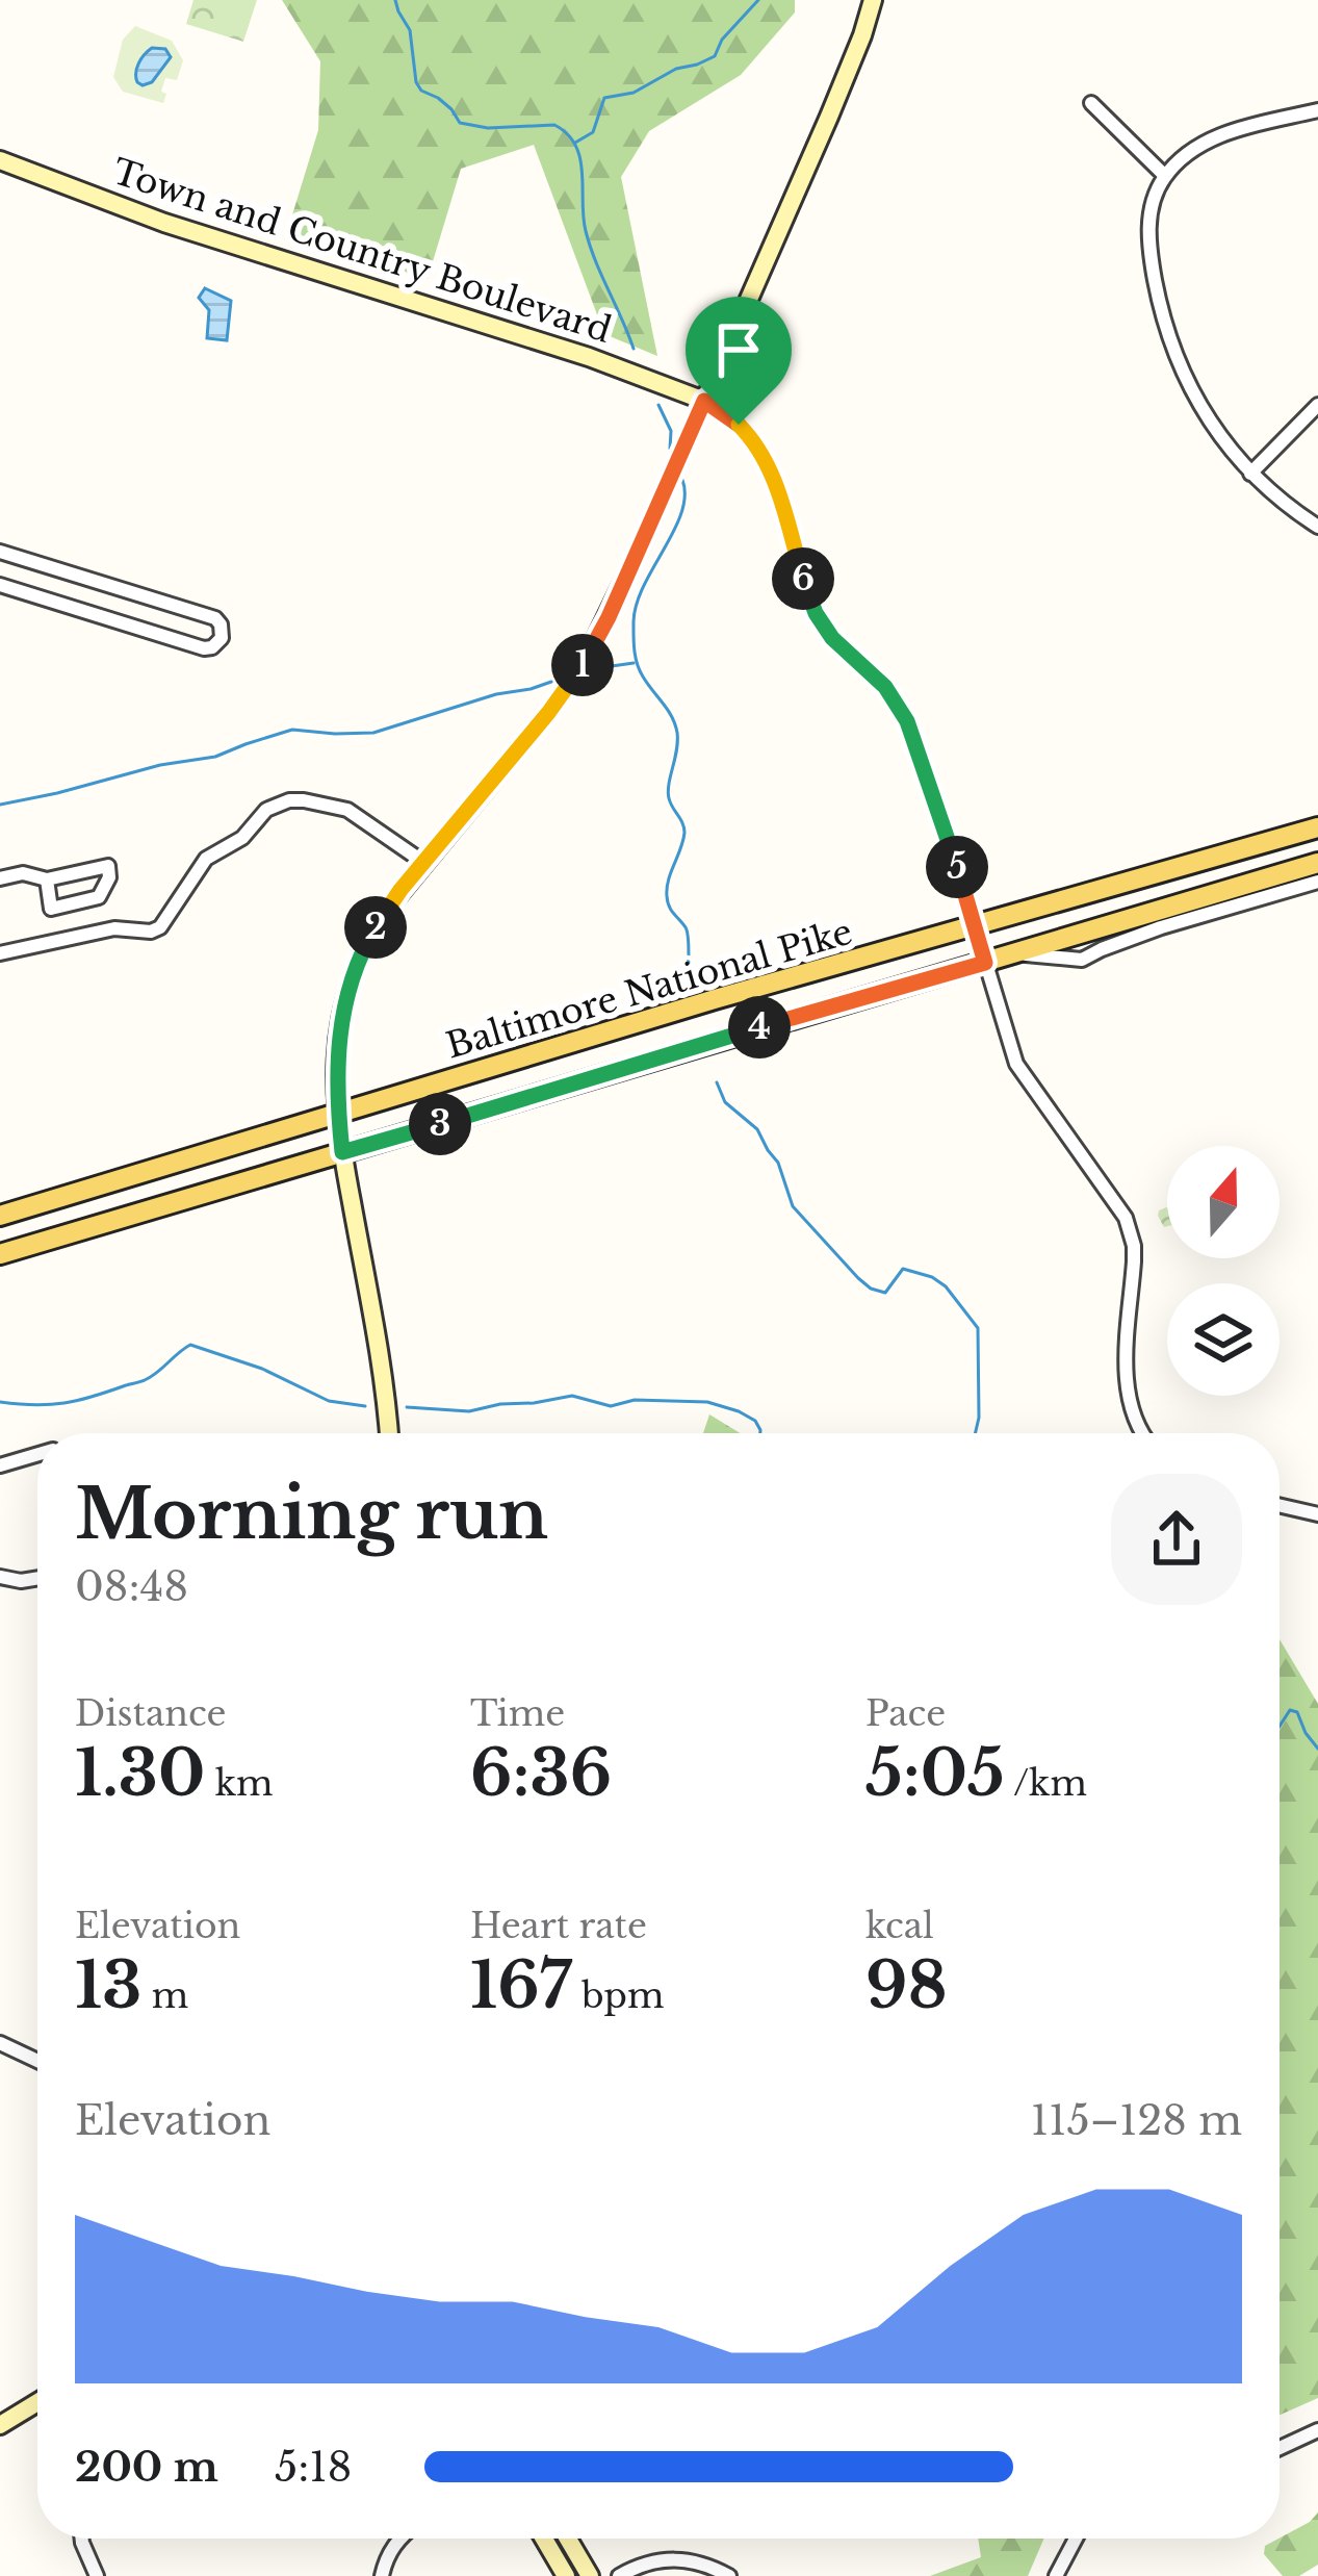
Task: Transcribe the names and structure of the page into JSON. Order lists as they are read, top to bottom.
{
  "streets": {
    "main road": ["Town and Country Boulevard", "Baltimore National Pike"]
  },
  "north": "top",
  "page": {
    "pins": [
      "6",
      "1",
      "5",
      "2",
      "4",
      "3"
    ],
    "heading": ["Morning run", "08:48"],
    "stats": [
      ["Distance", "1.30 km"],
      ["Time", "6:36"],
      ["Pace", "5:05 /km"],
      ["Elevation", "13 m"],
      ["Heart rate", "167 bpm"],
      ["kcal", "98"]
    ],
    "chart": ["Elevation", "115–128 m"],
    "list": [
      {
        "name": "200 m",
        "note": "5:18"
      }
    ]
  }
}
